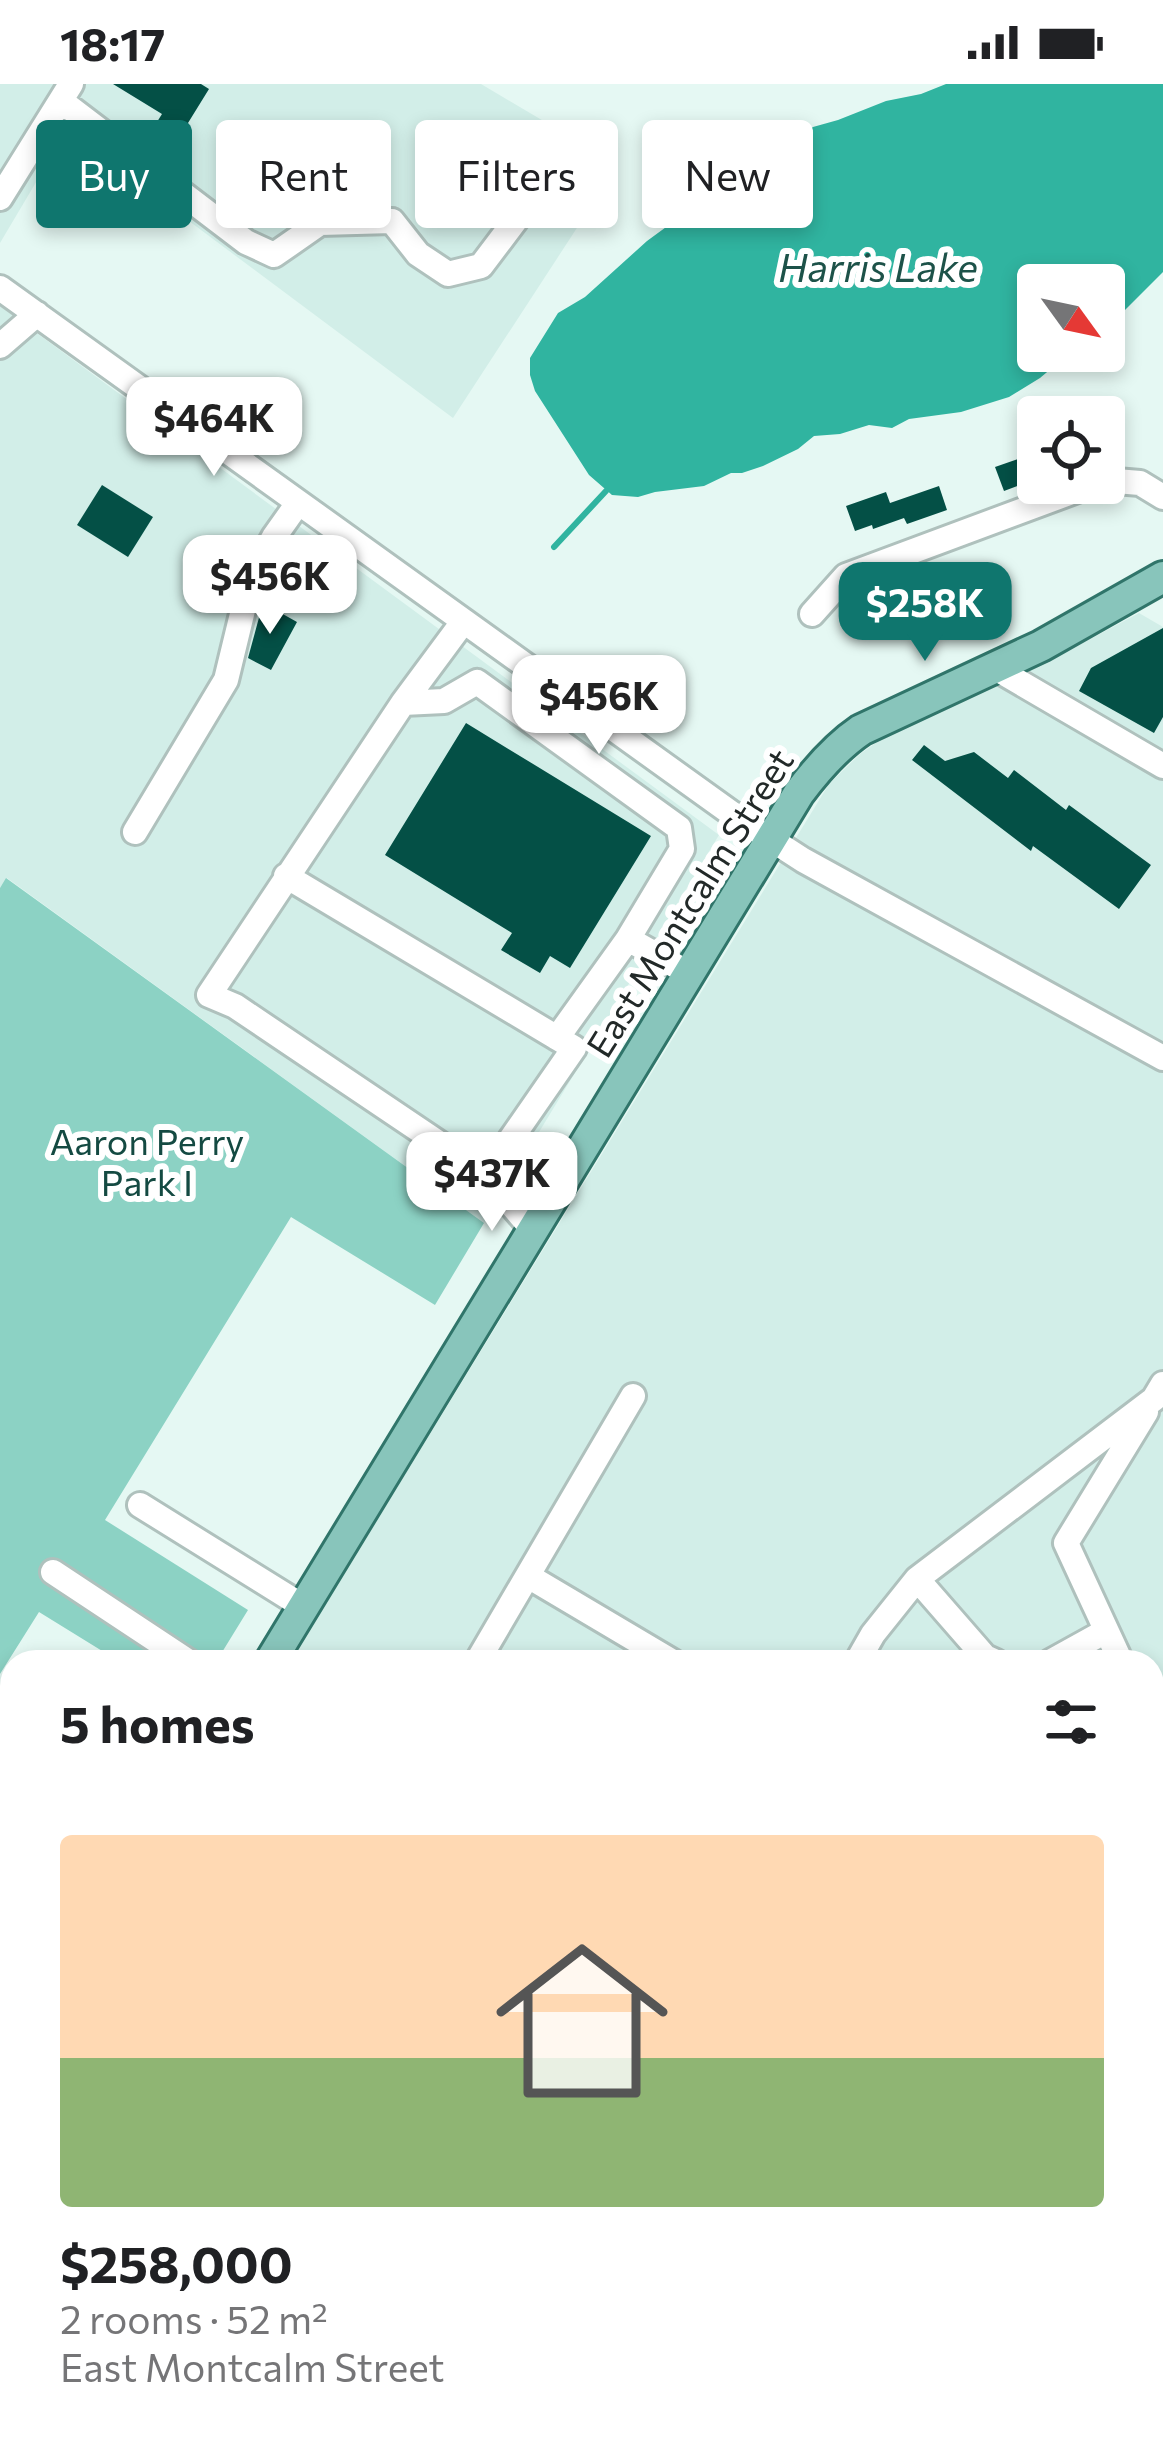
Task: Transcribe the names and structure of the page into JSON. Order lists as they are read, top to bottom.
{
  "streets": {
    "main road": ["East Montcalm Street"]
  },
  "water": ["Harris Lake"],
  "parks": ["Aaron Perry Park I"],
  "north": "bottom right",
  "page": {
    "status": "18:17",
    "chip": [
      "Buy",
      "Rent",
      "Filters",
      "New"
    ],
    "price": [
      "$464K",
      "$456K",
      "$258K",
      "$456K",
      "$437K"
    ],
    "heading": "5 homes",
    "list": [
      {
        "name": "$258,000",
        "note": "2 rooms · 52 m² · East Montcalm Street"
      }
    ]
  }
}
